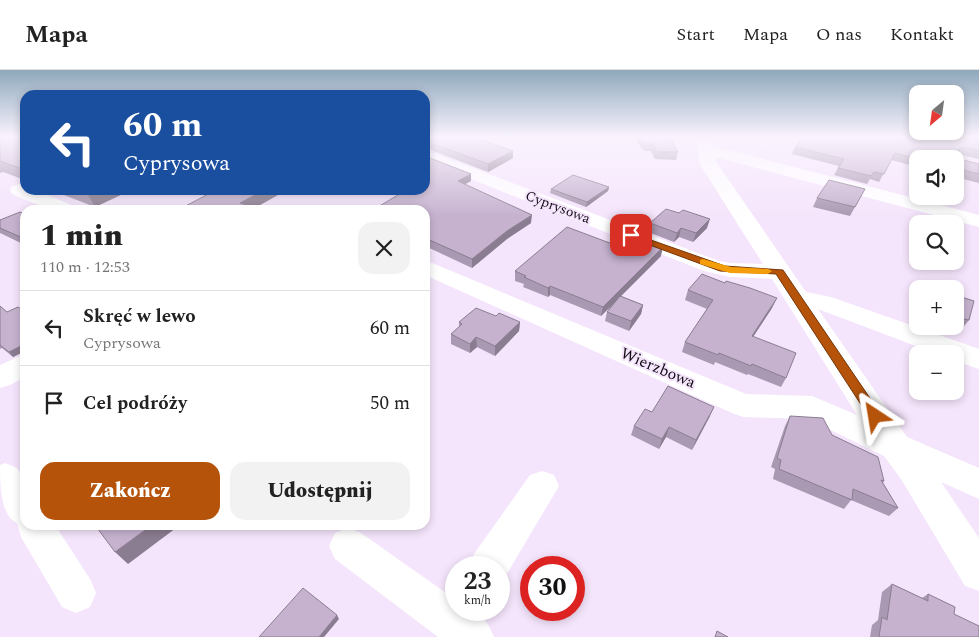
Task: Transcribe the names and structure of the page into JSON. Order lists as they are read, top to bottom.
{
  "streets": {
    "street": ["Cyprysowa", "Wierzbowa"]
  },
  "north": "bottom left",
  "page": {
    "header": "Mapa",
    "nav": [
      "Start",
      "Mapa",
      "O nas",
      "Kontakt"
    ],
    "map_buttons": ["+", "−"],
    "turn": ["60 m", "Cyprysowa"],
    "heading": ["1 min", "110 m · 12:53"],
    "list": [
      {
        "name": "Skręć w lewo",
        "note": "Cyprysowa",
        "value": "60 m"
      },
      {
        "name": "Cel podróży",
        "value": "50 m"
      }
    ],
    "buttons": ["Zakończ", "Udostępnij"],
    "speed": "23 km/h",
    "limit": "30"
  }
}
